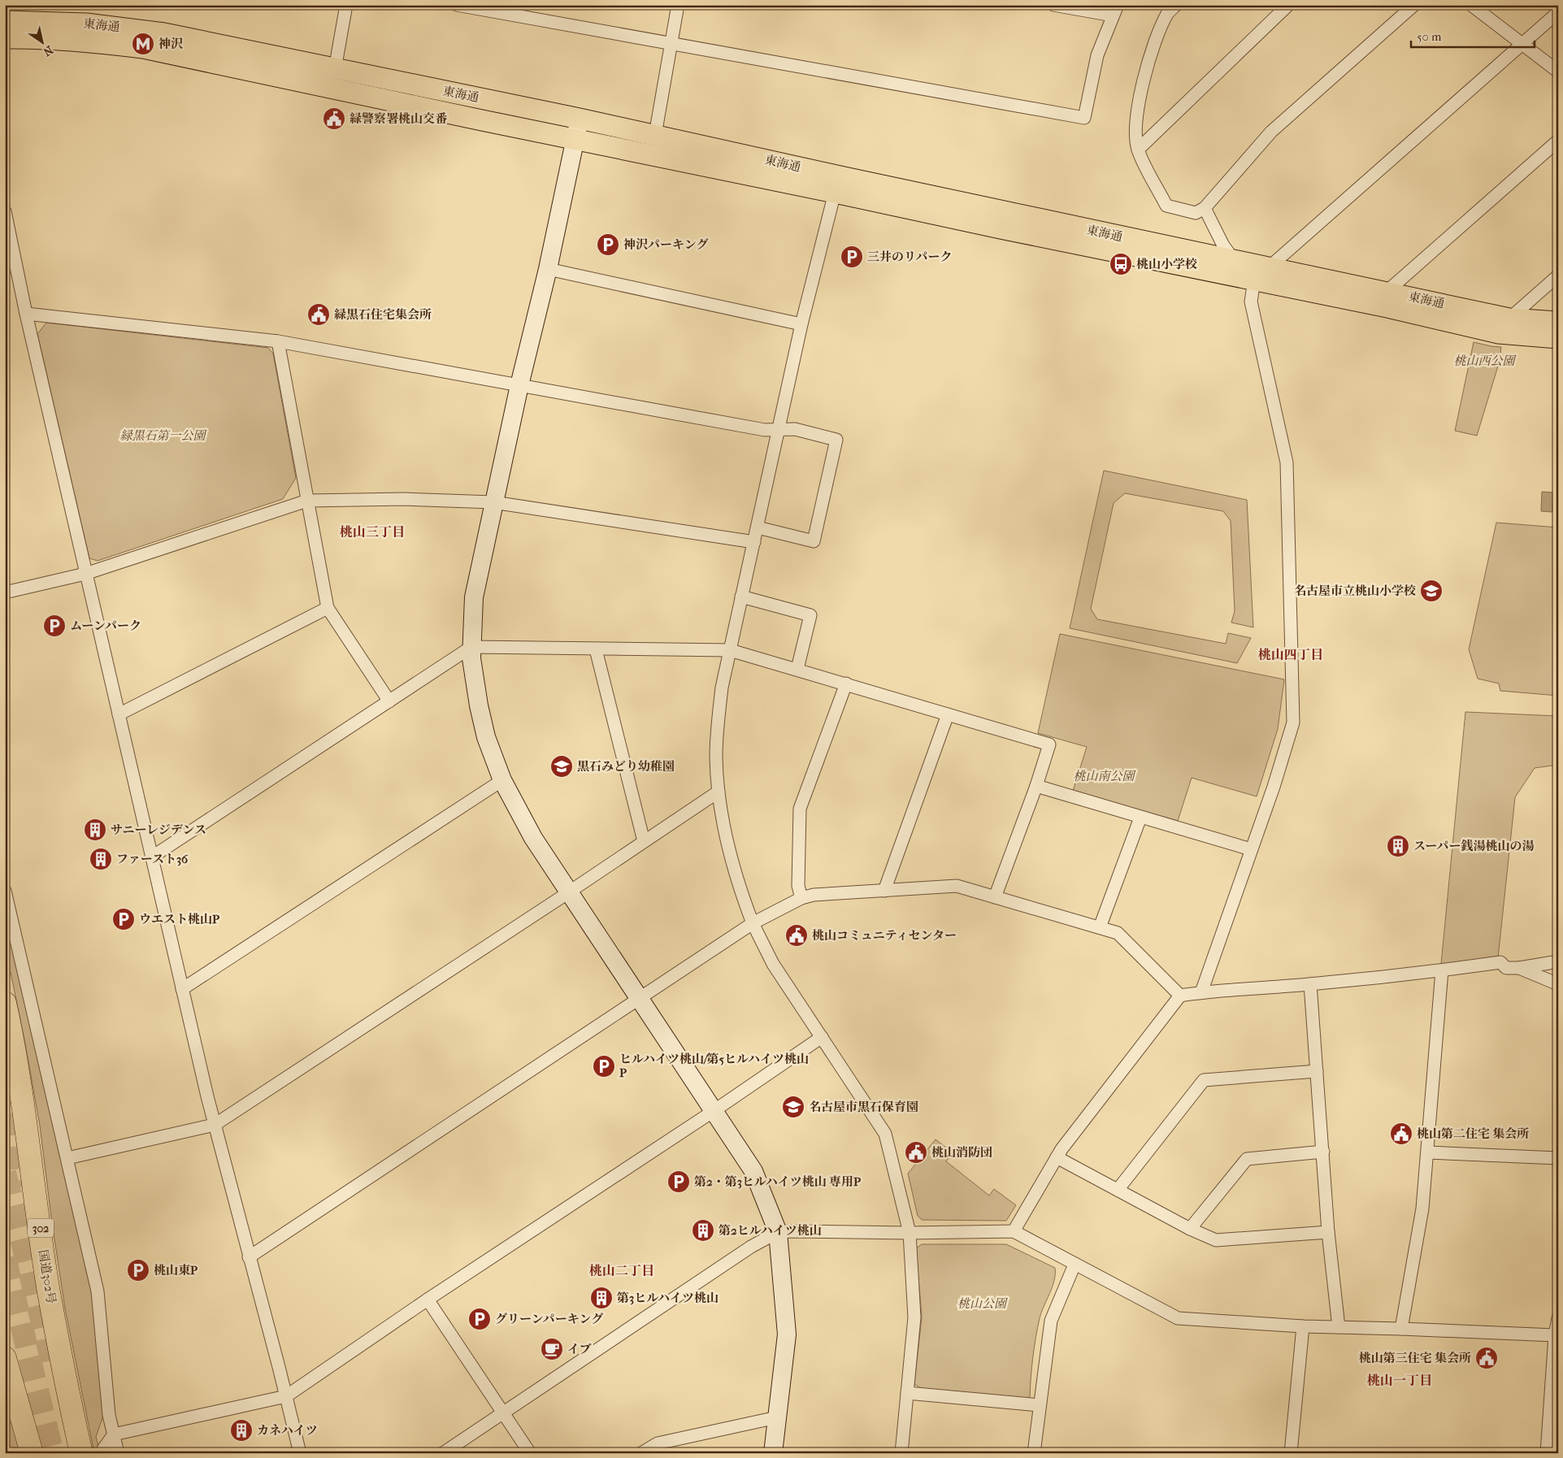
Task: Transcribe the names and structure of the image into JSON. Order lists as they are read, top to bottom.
{
  "streets": {
    "highway": ["302", "国道302号"],
    "main road": ["東海通"]
  },
  "districts": [
    "桃山三丁目",
    "桃山四丁目",
    "桃山二丁目",
    "桃山一丁目"
  ],
  "parks": [
    "桃山西公園",
    "緑黒石第一公園",
    "桃山南公園",
    "桃山公園"
  ],
  "places": {
    "metro station": ["神沢"],
    "public building": [
      "緑警察署桃山交番",
      "緑黒石住宅集会所",
      "桃山コミュニティセンター",
      "桃山第二住宅 集会所",
      "桃山消防団",
      "桃山第三住宅 集会所"
    ],
    "parking": [
      "神沢パーキング",
      "三井のリパーク",
      "ムーンパーク",
      "ウエスト桃山P",
      "ヒルハイツ桃山/第5ヒルハイツ桃山 P",
      "第2・第3ヒルハイツ桃山 専用P",
      "桃山東P",
      "グリーンパーキング"
    ],
    "bus stop": ["桃山小学校"],
    "school or university": ["名古屋市立桃山小学校", "黒石みどり幼稚園", "名古屋市黒石保育園"],
    "building": [
      "サニーレジデンス",
      "スーパー銭湯桃山の湯",
      "ファースト36",
      "第2ヒルハイツ桃山",
      "第3ヒルハイツ桃山",
      "カネハイツ"
    ],
    "cafe": ["イブ"]
  },
  "scale_bar": "50 m",
  "north": "bottom right"
}
